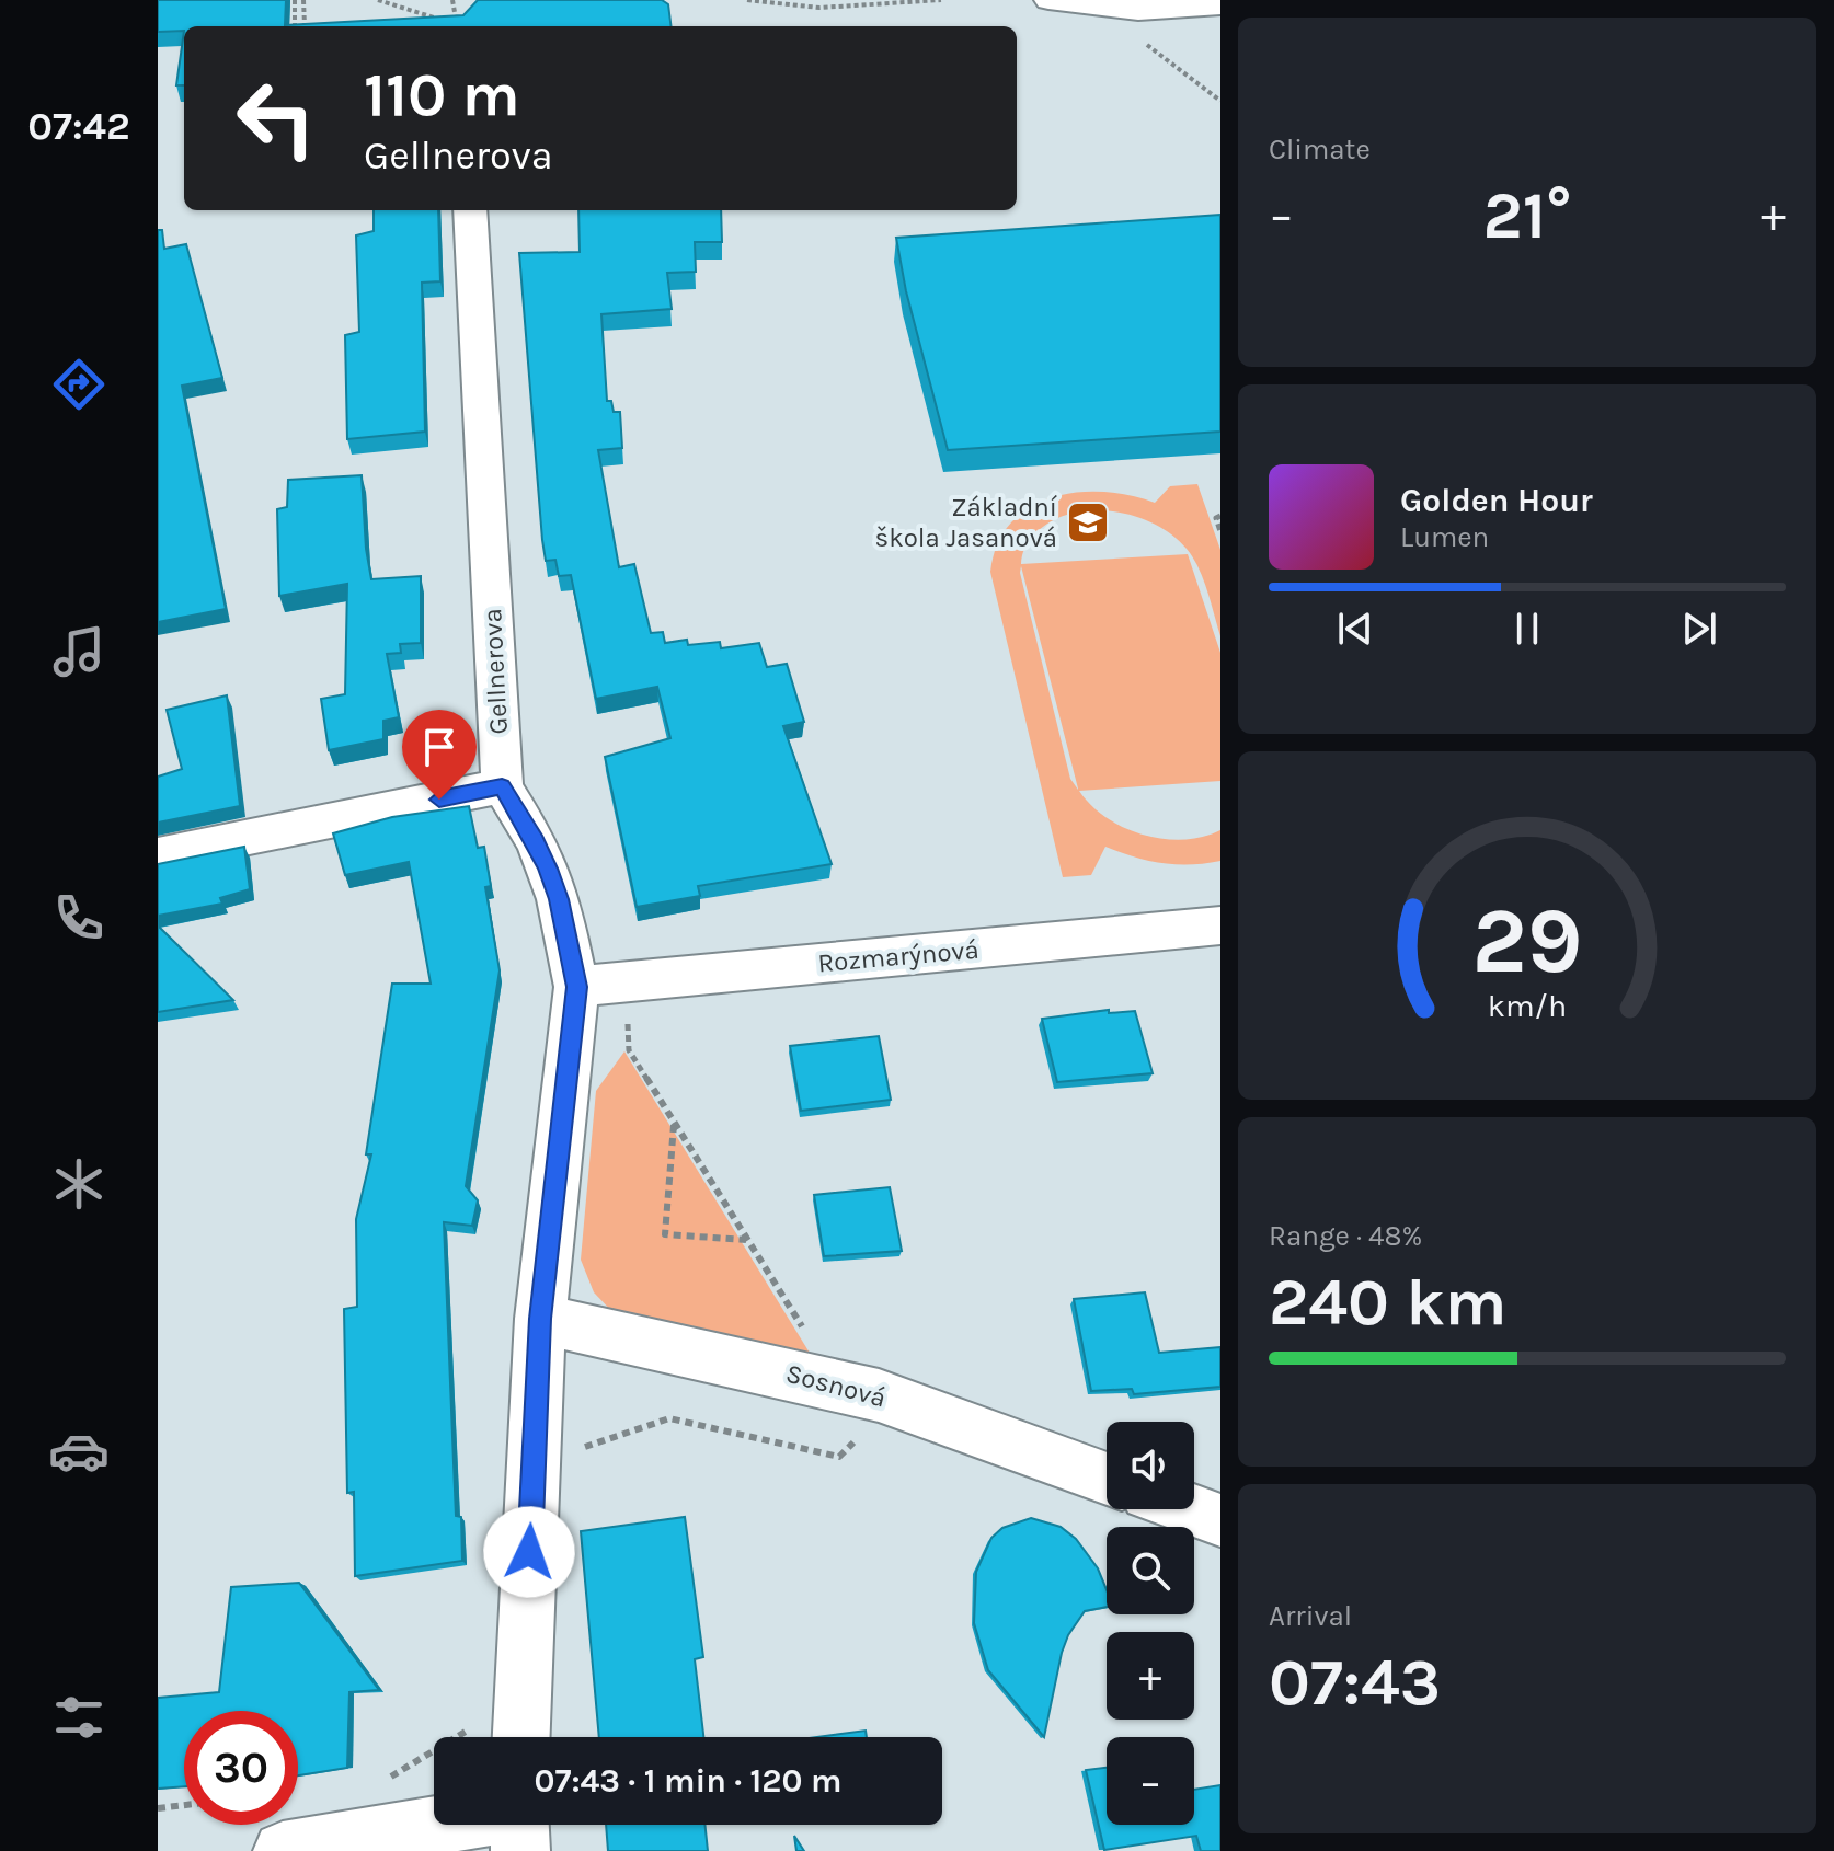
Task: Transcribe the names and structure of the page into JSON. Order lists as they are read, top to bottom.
{
  "streets": {
    "street": ["Gellnerova", "Rozmarýnová", "Sosnová"]
  },
  "places": {
    "school or university": ["Základní škola Jasanová"]
  },
  "page": {
    "tabs": "07:42",
    "tile": [
      "Climate",
      ["Range · 48%", "240 km"],
      ["Arrival", "07:43"]
    ],
    "turn": ["110 m", "Gellnerova"],
    "heat": ["−", "21°", "+"],
    "song": ["Golden Hour", "Lumen"],
    "map_buttons": ["+", "−"],
    "limit": "30",
    "trip": "07:43 · 1 min · 120 m",
    "gauge": ["29", "km/h"]
  }
}
